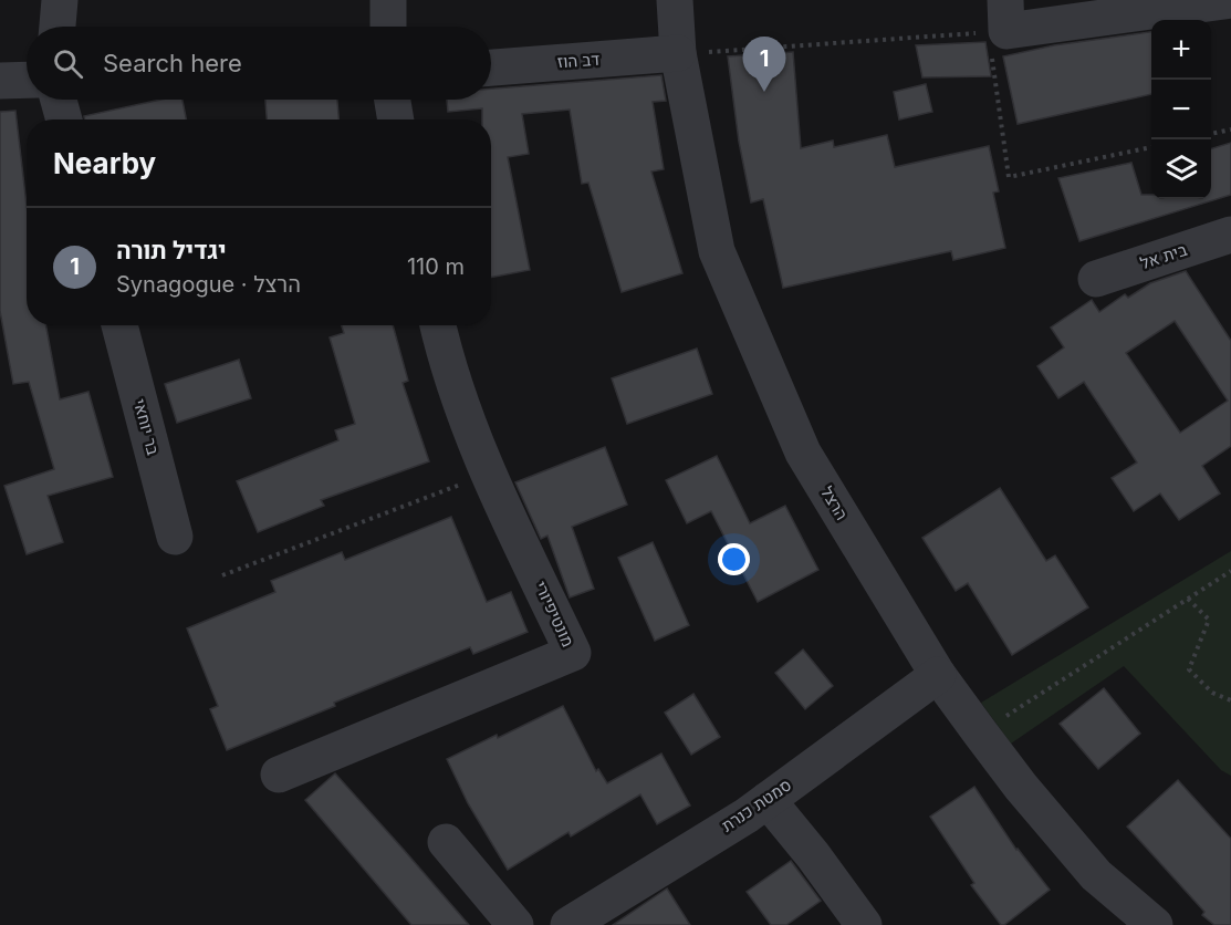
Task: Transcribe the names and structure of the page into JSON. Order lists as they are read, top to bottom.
{
  "streets": {
    "street": [
      "דב הוז",
      "בית אל",
      "בר יוחאי",
      "הרצל",
      "מונטיפיורי",
      "סמטת כנרת"
    ]
  },
  "crossings": [
    ["דב הוז", "הרצל"],
    ["הרצל", "סמטת כנרת"]
  ],
  "page": {
    "map_buttons": ["+", "−"],
    "search": "Search here",
    "pins": "1",
    "heading": "Nearby",
    "list": [
      {
        "mark": "1",
        "name": "יגדיל תורה",
        "note": "Synagogue · הרצל",
        "value": "110 m"
      }
    ]
  }
}
